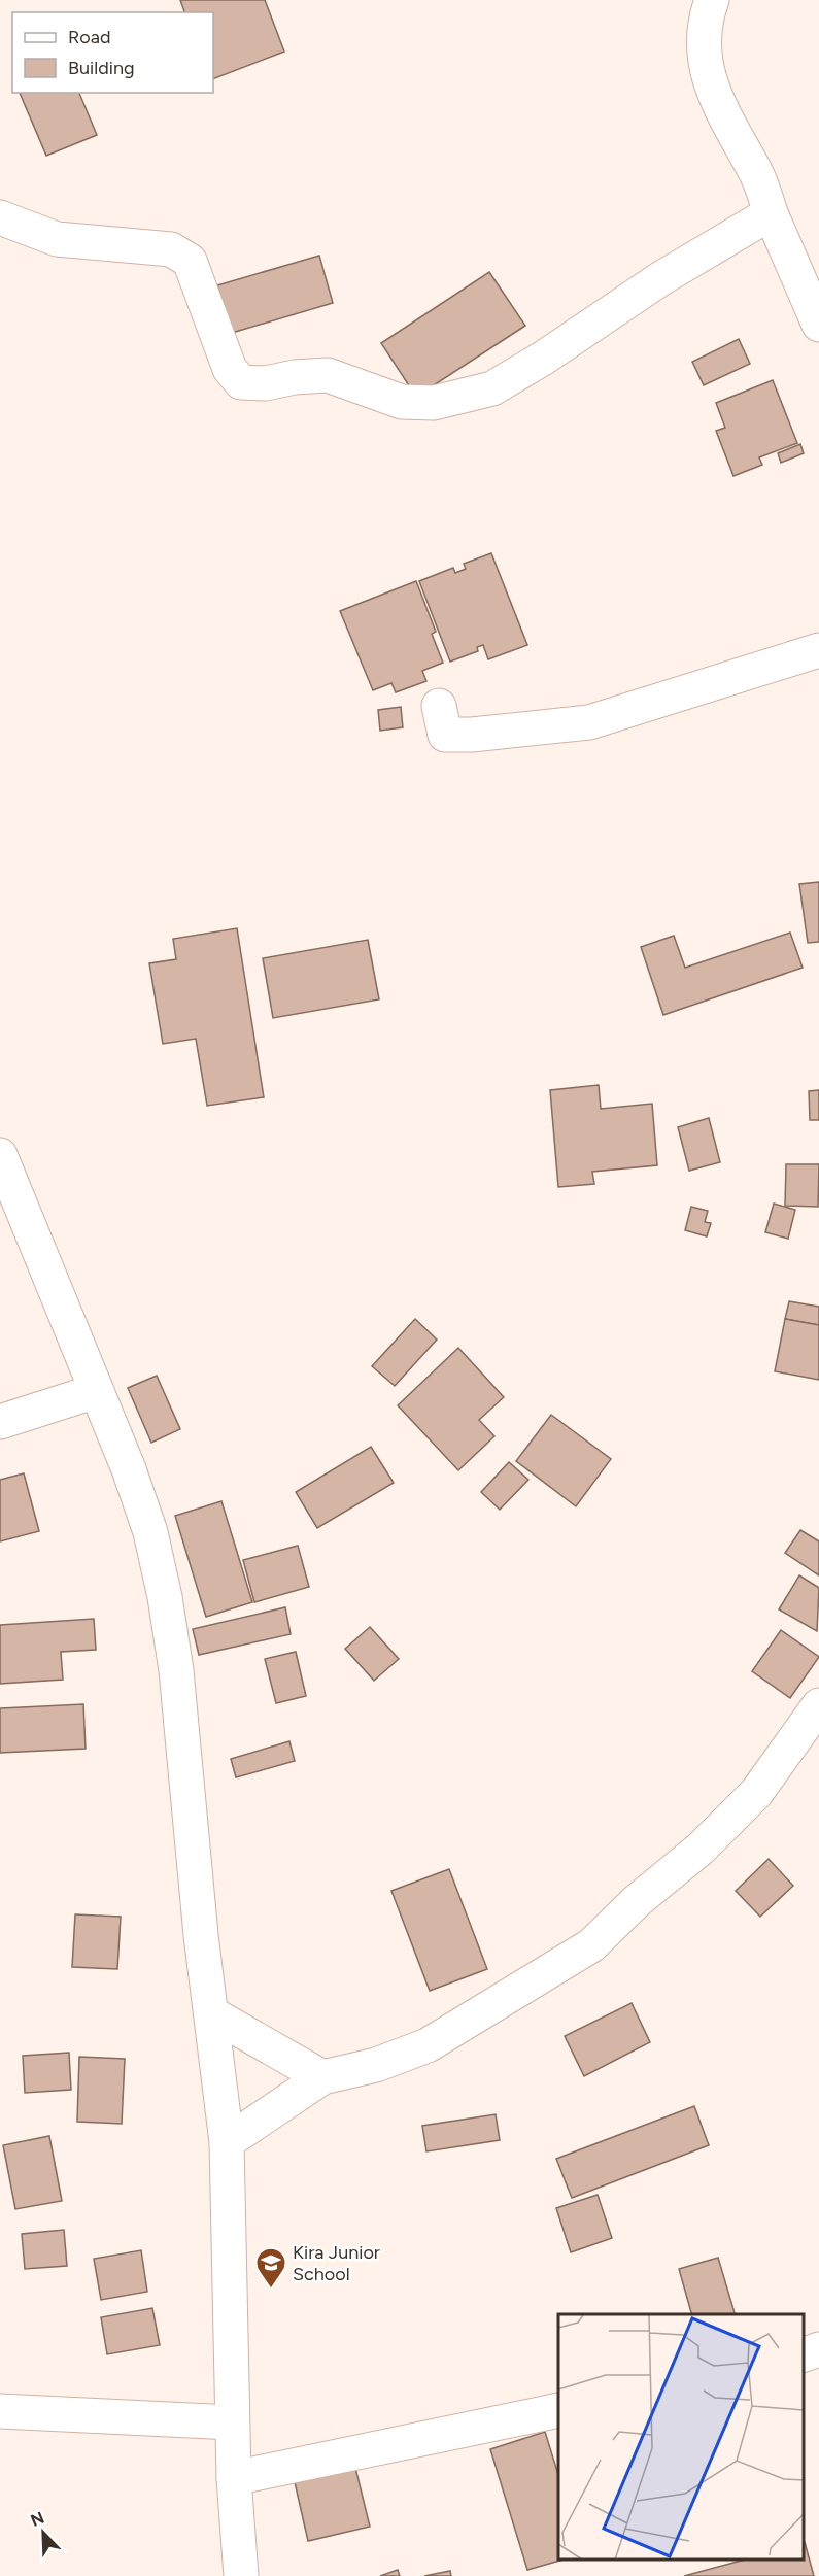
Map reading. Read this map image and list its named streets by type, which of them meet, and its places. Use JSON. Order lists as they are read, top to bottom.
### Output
{
  "places": {
    "school or university": ["Kira Junior School"]
  },
  "legend": ["Road", "Building"],
  "north": "top left"
}
